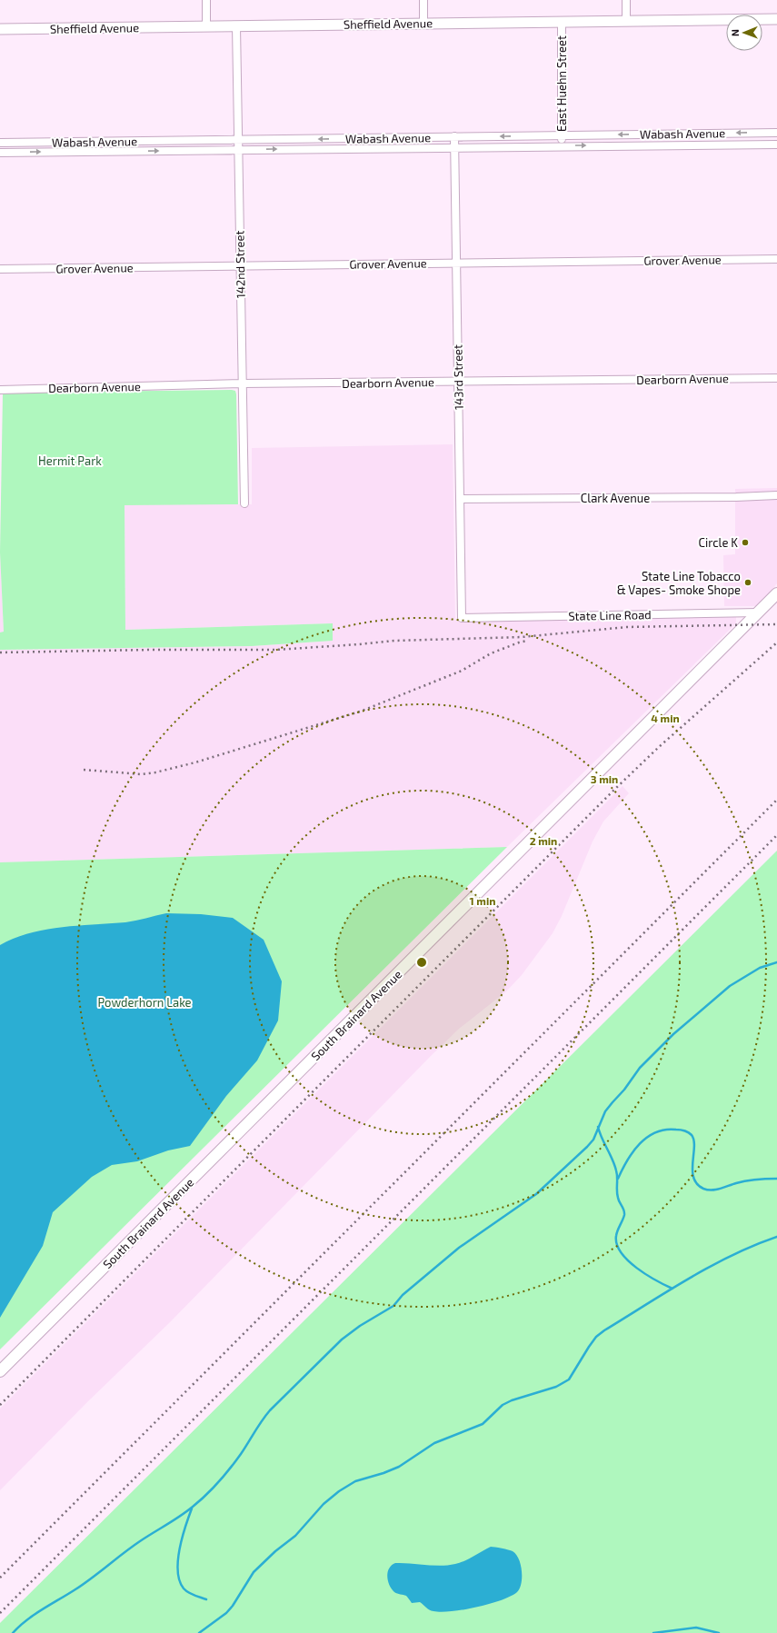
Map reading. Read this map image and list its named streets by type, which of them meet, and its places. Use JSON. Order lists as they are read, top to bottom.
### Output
{
  "streets": {
    "main road": ["South Brainard Avenue"],
    "street": [
      "Sheffield Avenue",
      "East Huehn Street",
      "Wabash Avenue",
      "Grover Avenue",
      "142nd Street",
      "143rd Street",
      "Dearborn Avenue",
      "Clark Avenue",
      "State Line Road"
    ]
  },
  "crossings": [
    ["Sheffield Avenue", "East Huehn Street"],
    ["Sheffield Avenue", "142nd Street"],
    ["East Huehn Street", "Wabash Avenue"],
    ["Wabash Avenue", "142nd Street"],
    ["Wabash Avenue", "143rd Street"],
    ["Grover Avenue", "142nd Street"],
    ["Grover Avenue", "143rd Street"],
    ["142nd Street", "Dearborn Avenue"],
    ["143rd Street", "Dearborn Avenue"],
    ["143rd Street", "Clark Avenue"],
    ["143rd Street", "State Line Road"],
    ["State Line Road", "South Brainard Avenue"]
  ],
  "parks": ["Hermit Park", "Powderhorn Lake"],
  "places": ["Circle K", "State Line Tobacco & Vapes- Smoke Shope"],
  "north": "left",
  "rings": [
    "4 min",
    "3 min",
    "2 min",
    "1 min"
  ]
}
